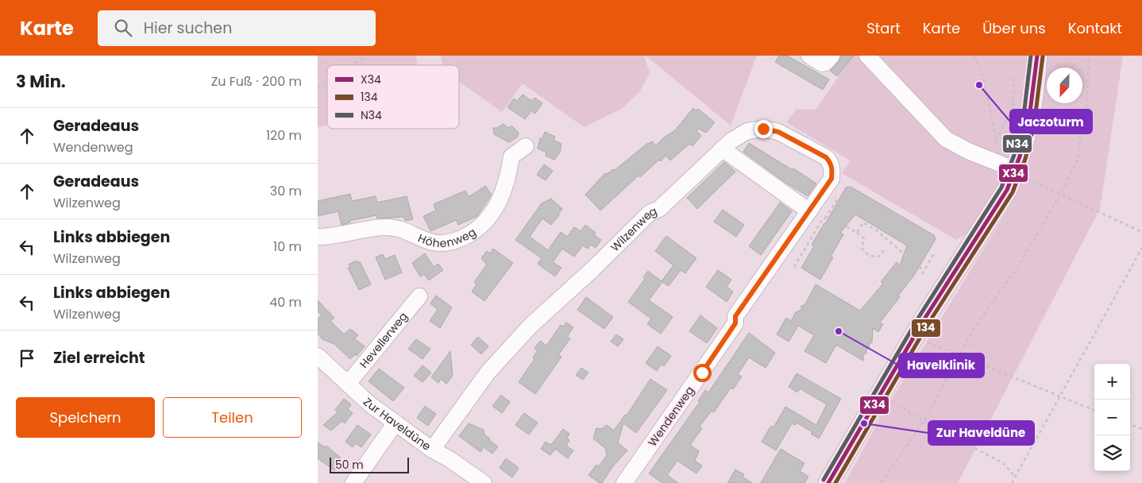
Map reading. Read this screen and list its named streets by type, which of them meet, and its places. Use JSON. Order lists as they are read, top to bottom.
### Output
{
  "streets": {
    "street": [
      "Wilzenweg",
      "Höhenweg",
      "Hevellerweg",
      "Wendenweg",
      "Zur Haveldüne"
    ]
  },
  "crossings": [
    ["Wilzenweg", "Wendenweg"],
    ["Wilzenweg", "Zur Haveldüne"],
    ["Hevellerweg", "Zur Haveldüne"]
  ],
  "places": ["Jaczoturm", "Havelklinik", "Zur Haveldüne"],
  "lines": ["transit line X34", "transit line N34", "transit line 134"],
  "legend": ["X34", "134", "N34"],
  "scale_bar": "50 m",
  "north": "bottom",
  "page": {
    "header": "Karte",
    "search": "Hier suchen",
    "nav": [
      "Start",
      "Karte",
      "Über uns",
      "Kontakt"
    ],
    "heading": ["3 Min.", "Zu Fuß · 200 m"],
    "list": [
      ["Geradeaus", "Wendenweg", "120 m"],
      ["Geradeaus", "Wilzenweg", "30 m"],
      ["Links abbiegen", "Wilzenweg", "10 m"],
      ["Links abbiegen", "Wilzenweg", "40 m"],
      "Ziel erreicht"
    ],
    "map_buttons": ["+", "−"],
    "buttons": ["Speichern", "Teilen"],
    "scale": "50 m"
  }
}
